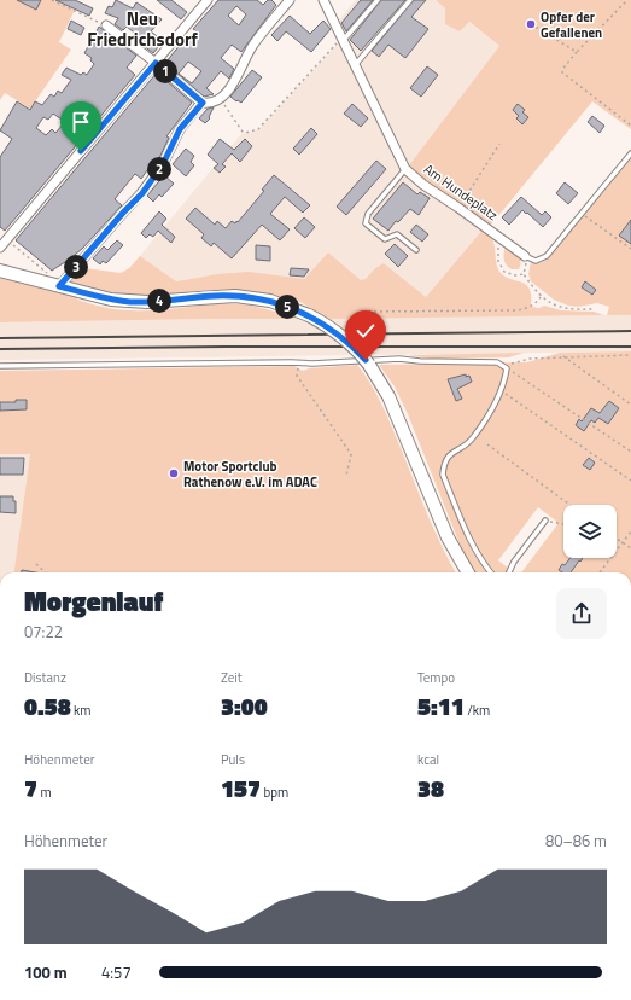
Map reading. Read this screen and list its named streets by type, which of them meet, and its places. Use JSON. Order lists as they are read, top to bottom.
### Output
{
  "streets": {
    "street": ["Am Hundeplatz"]
  },
  "districts": ["Neu Friedrichsdorf"],
  "places": ["Opfer der Gefallenen", "Motor Sportclub Rathenow e.V. im ADAC"],
  "page": {
    "pins": [
      "1",
      "2",
      "3",
      "4",
      "5"
    ],
    "heading": ["Morgenlauf", "07:22"],
    "stats": [
      ["Distanz", "0.58 km"],
      ["Zeit", "3:00"],
      ["Tempo", "5:11 /km"],
      ["Höhenmeter", "7 m"],
      ["Puls", "157 bpm"],
      ["kcal", "38"]
    ],
    "chart": ["Höhenmeter", "80–86 m"],
    "list": [
      {
        "name": "100 m",
        "note": "4:57"
      }
    ]
  }
}
